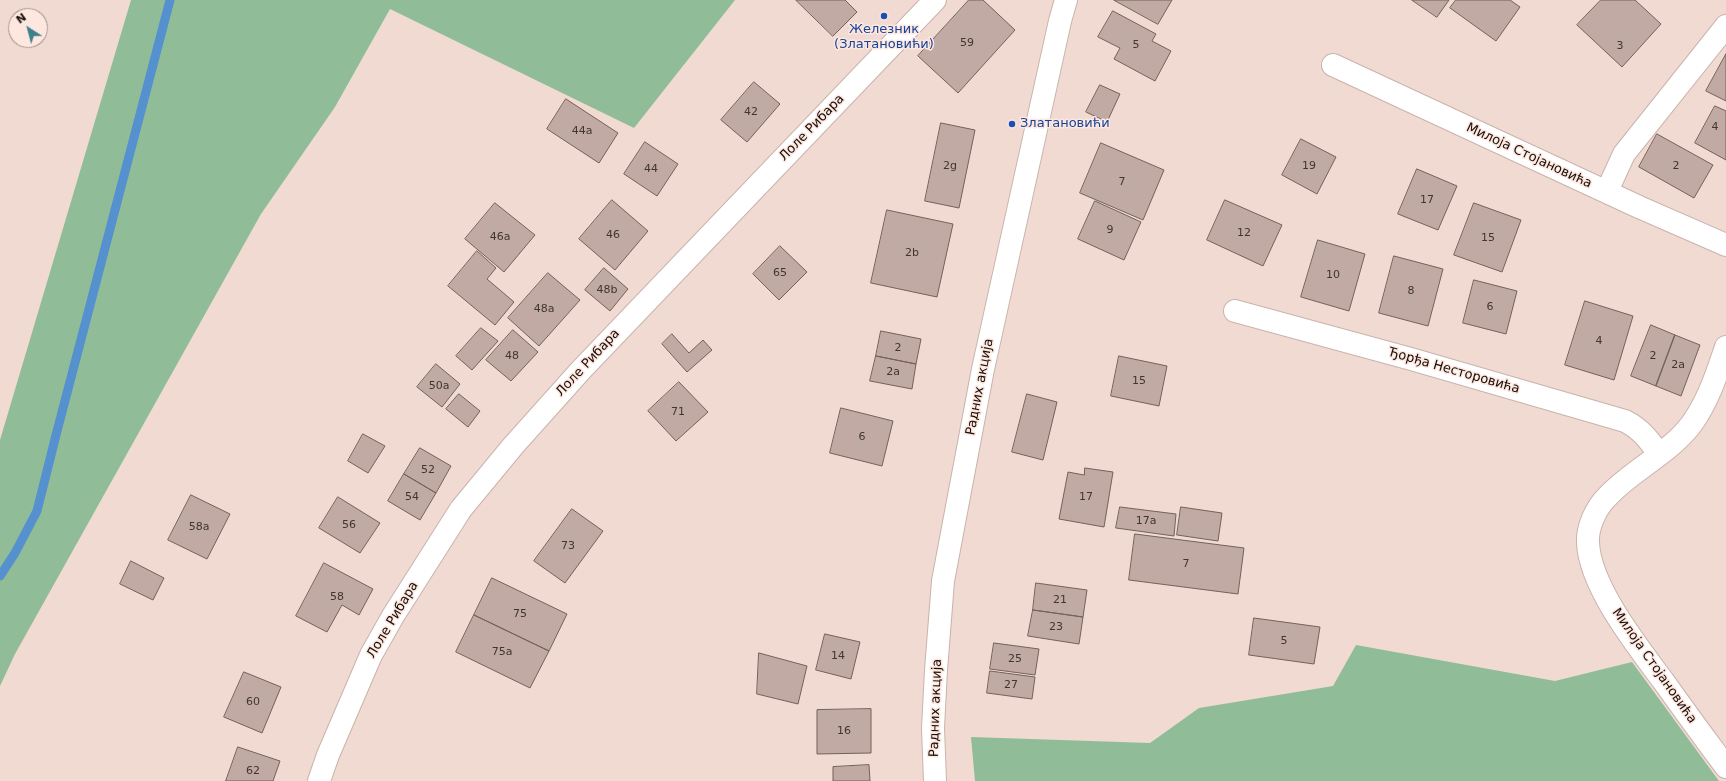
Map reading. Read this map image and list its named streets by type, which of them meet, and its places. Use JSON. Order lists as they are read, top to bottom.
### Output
{
  "streets": {
    "main road": [
      "Лоле Рибара",
      "Милоја Стојановића",
      "Ђорђа Несторовића",
      "Радних акција"
    ]
  },
  "crossings": [
    ["Милоја Стојановића", "Ђорђа Несторовића"]
  ],
  "places": ["Железник (Златановићи)", "Златановићи"],
  "house_numbers": [
    "59",
    "5",
    "3",
    "42",
    "4",
    "44a",
    "2g",
    "19",
    "2",
    "44",
    "7",
    "17",
    "9",
    "12",
    "46",
    "46a",
    "15",
    "2b",
    "65",
    "10",
    "48b",
    "8",
    "6",
    "48a",
    "4",
    "2",
    "48",
    "2",
    "2a",
    "2a",
    "15",
    "50a",
    "71",
    "6",
    "52",
    "54",
    "17",
    "17a",
    "56",
    "58a",
    "73",
    "7",
    "58",
    "21",
    "75",
    "23",
    "5",
    "75a",
    "14",
    "25",
    "27",
    "60",
    "16",
    "62"
  ],
  "north": "top left"
}
